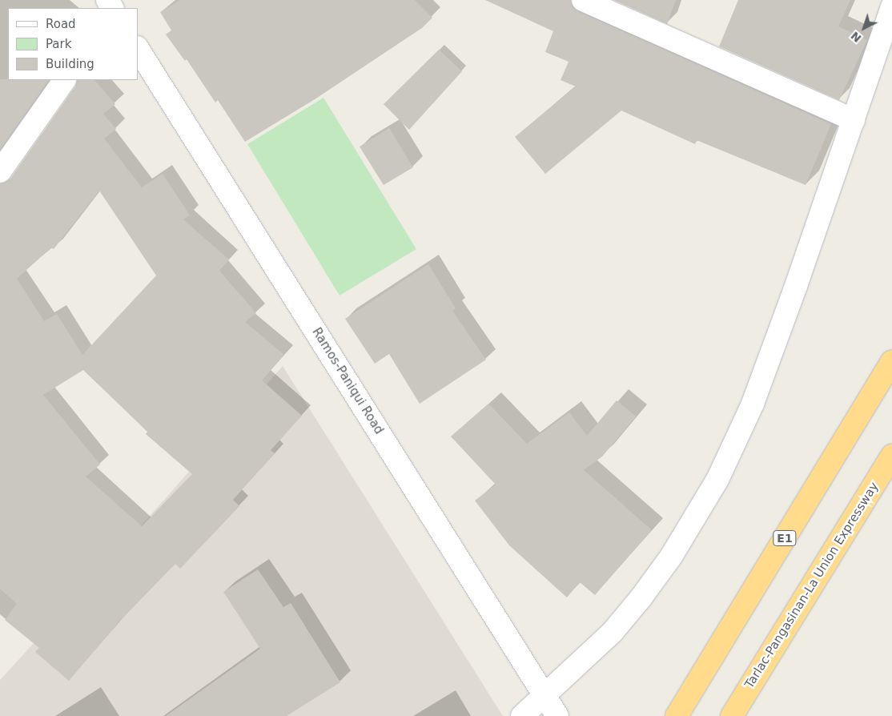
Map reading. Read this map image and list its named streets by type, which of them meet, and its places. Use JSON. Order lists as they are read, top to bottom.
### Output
{
  "streets": {
    "highway": ["E1", "Tarlac-Pangasinan-La Union Expressway"],
    "street": ["Ramos-Paniqui Road"]
  },
  "legend": ["Road", "Park", "Building"],
  "north": "bottom left"
}
